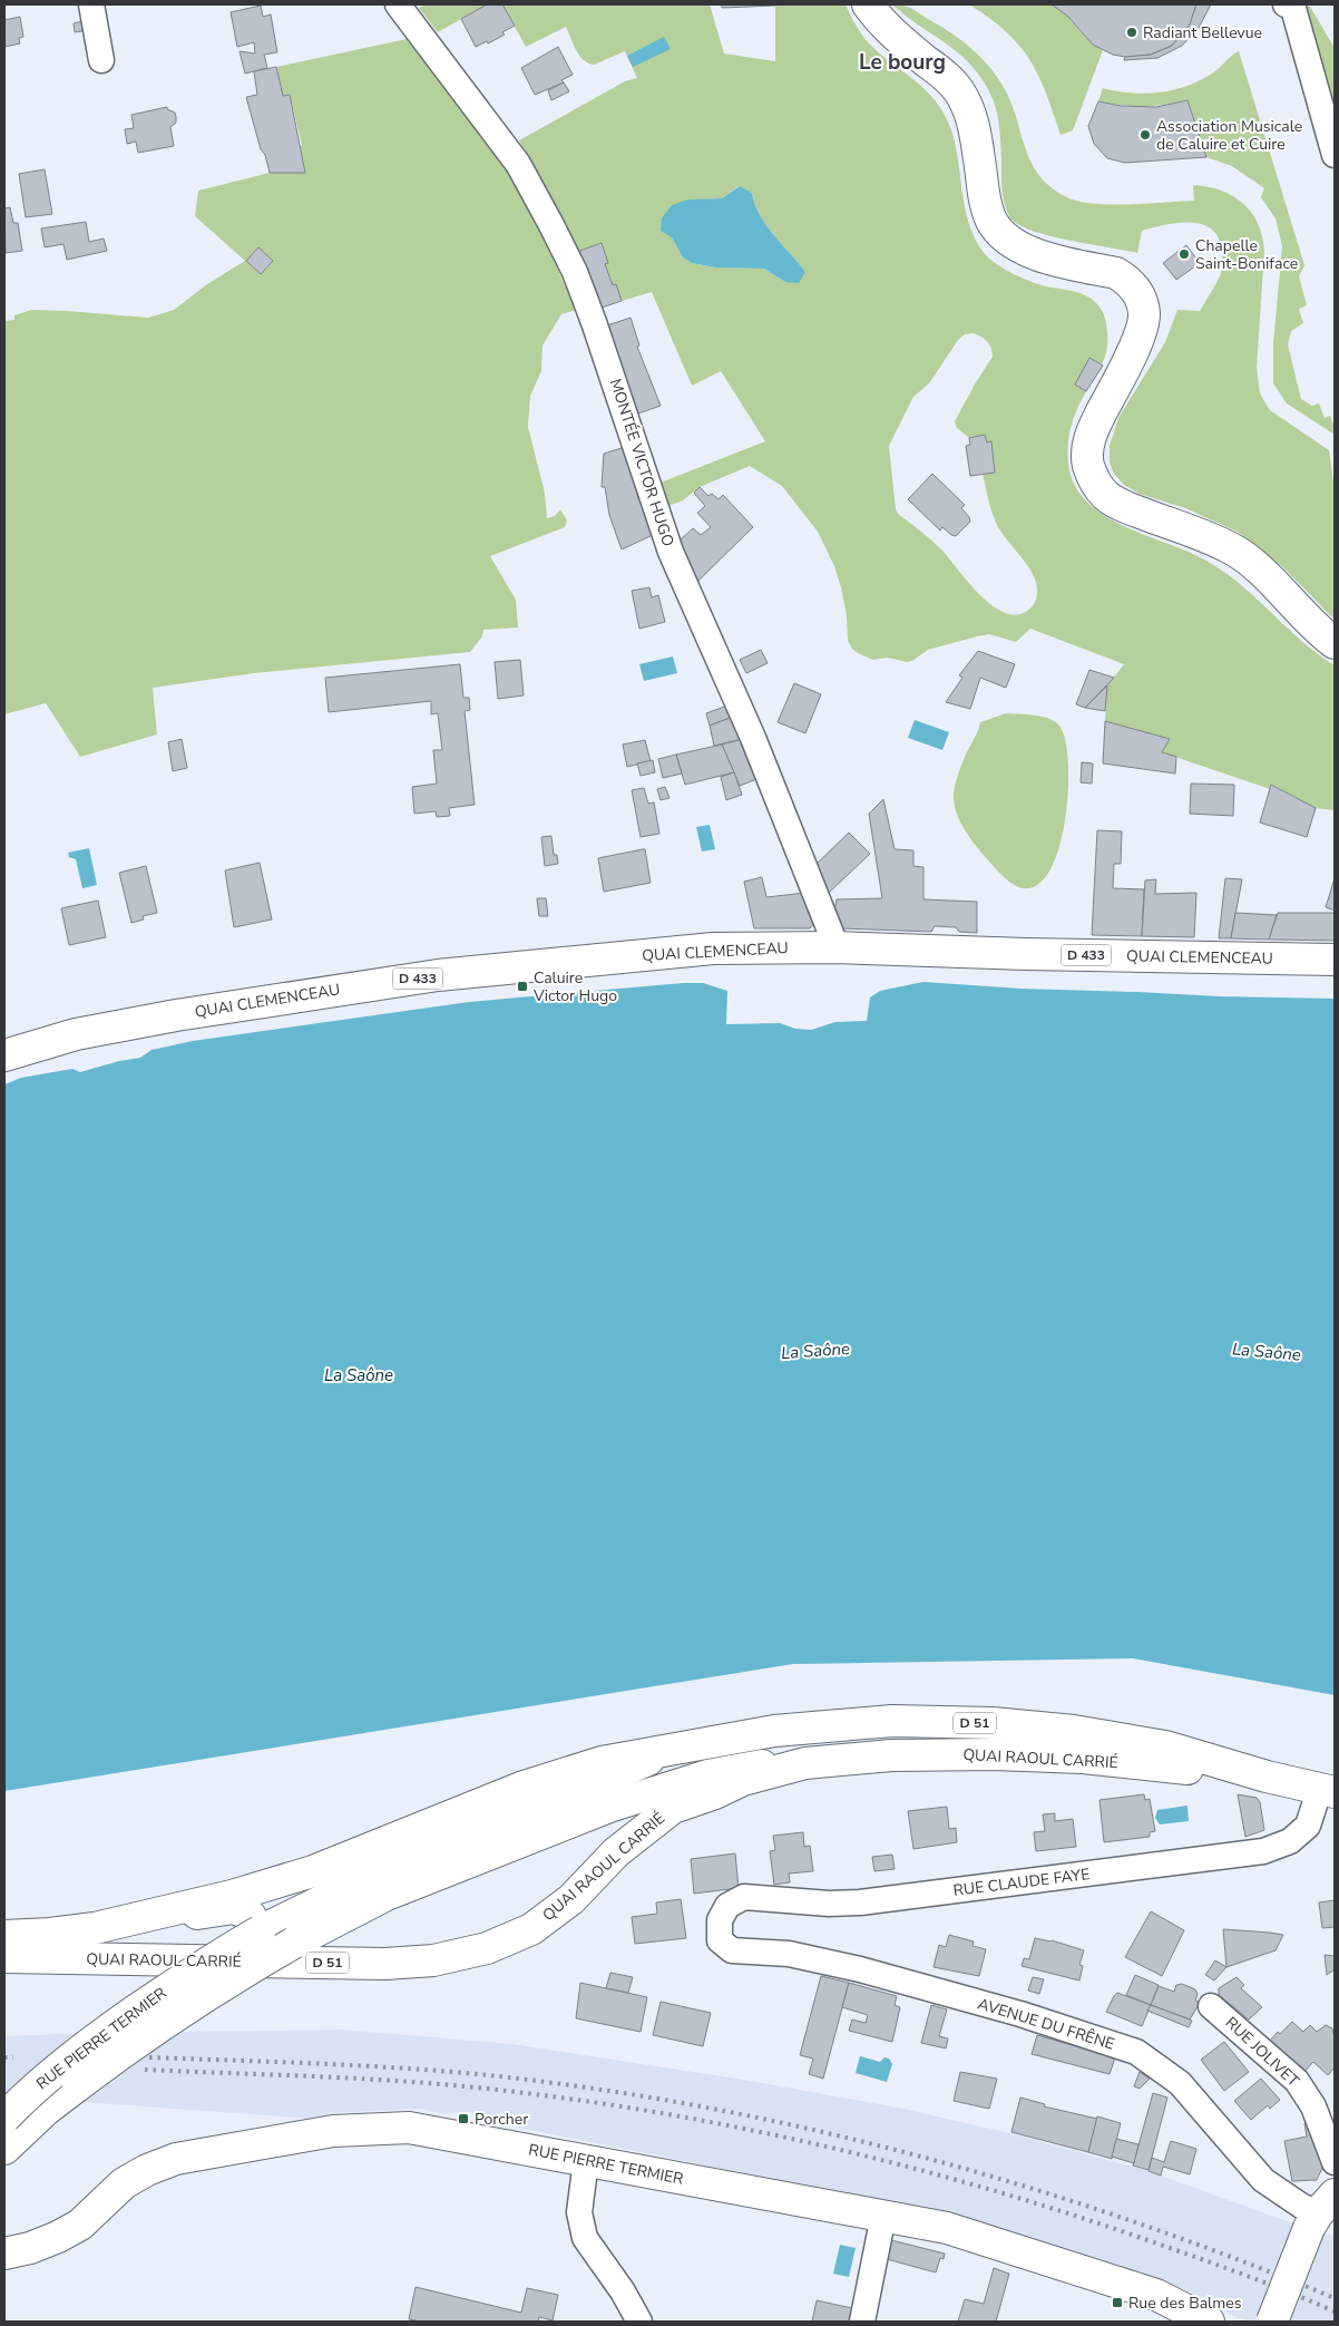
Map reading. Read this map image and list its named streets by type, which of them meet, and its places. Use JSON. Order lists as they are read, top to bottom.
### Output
{
  "streets": {
    "main road": [
      "QUAI CLEMENCEAU",
      "D 433",
      "D 51",
      "QUAI RAOUL CARRIÉ",
      "RUE PIERRE TERMIER"
    ],
    "street": [
      "MONTÉE VICTOR HUGO",
      "RUE CLAUDE FAYE",
      "AVENUE DU FRÊNE",
      "RUE JOLIVET"
    ]
  },
  "crossings": [
    ["MONTÉE VICTOR HUGO", "QUAI CLEMENCEAU"],
    ["QUAI RAOUL CARRIÉ", "RUE CLAUDE FAYE"],
    ["QUAI RAOUL CARRIÉ", "RUE PIERRE TERMIER"],
    ["RUE CLAUDE FAYE", "AVENUE DU FRÊNE"]
  ],
  "districts": ["Le bourg"],
  "water": ["La Saône"],
  "places": {
    "other": ["Radiant Bellevue", "Association Musicale de Caluire et Cuire", "Chapelle Saint-Boniface"],
    "transit": ["Caluire Victor Hugo", "Porcher", "Rue des Balmes"]
  }
}
